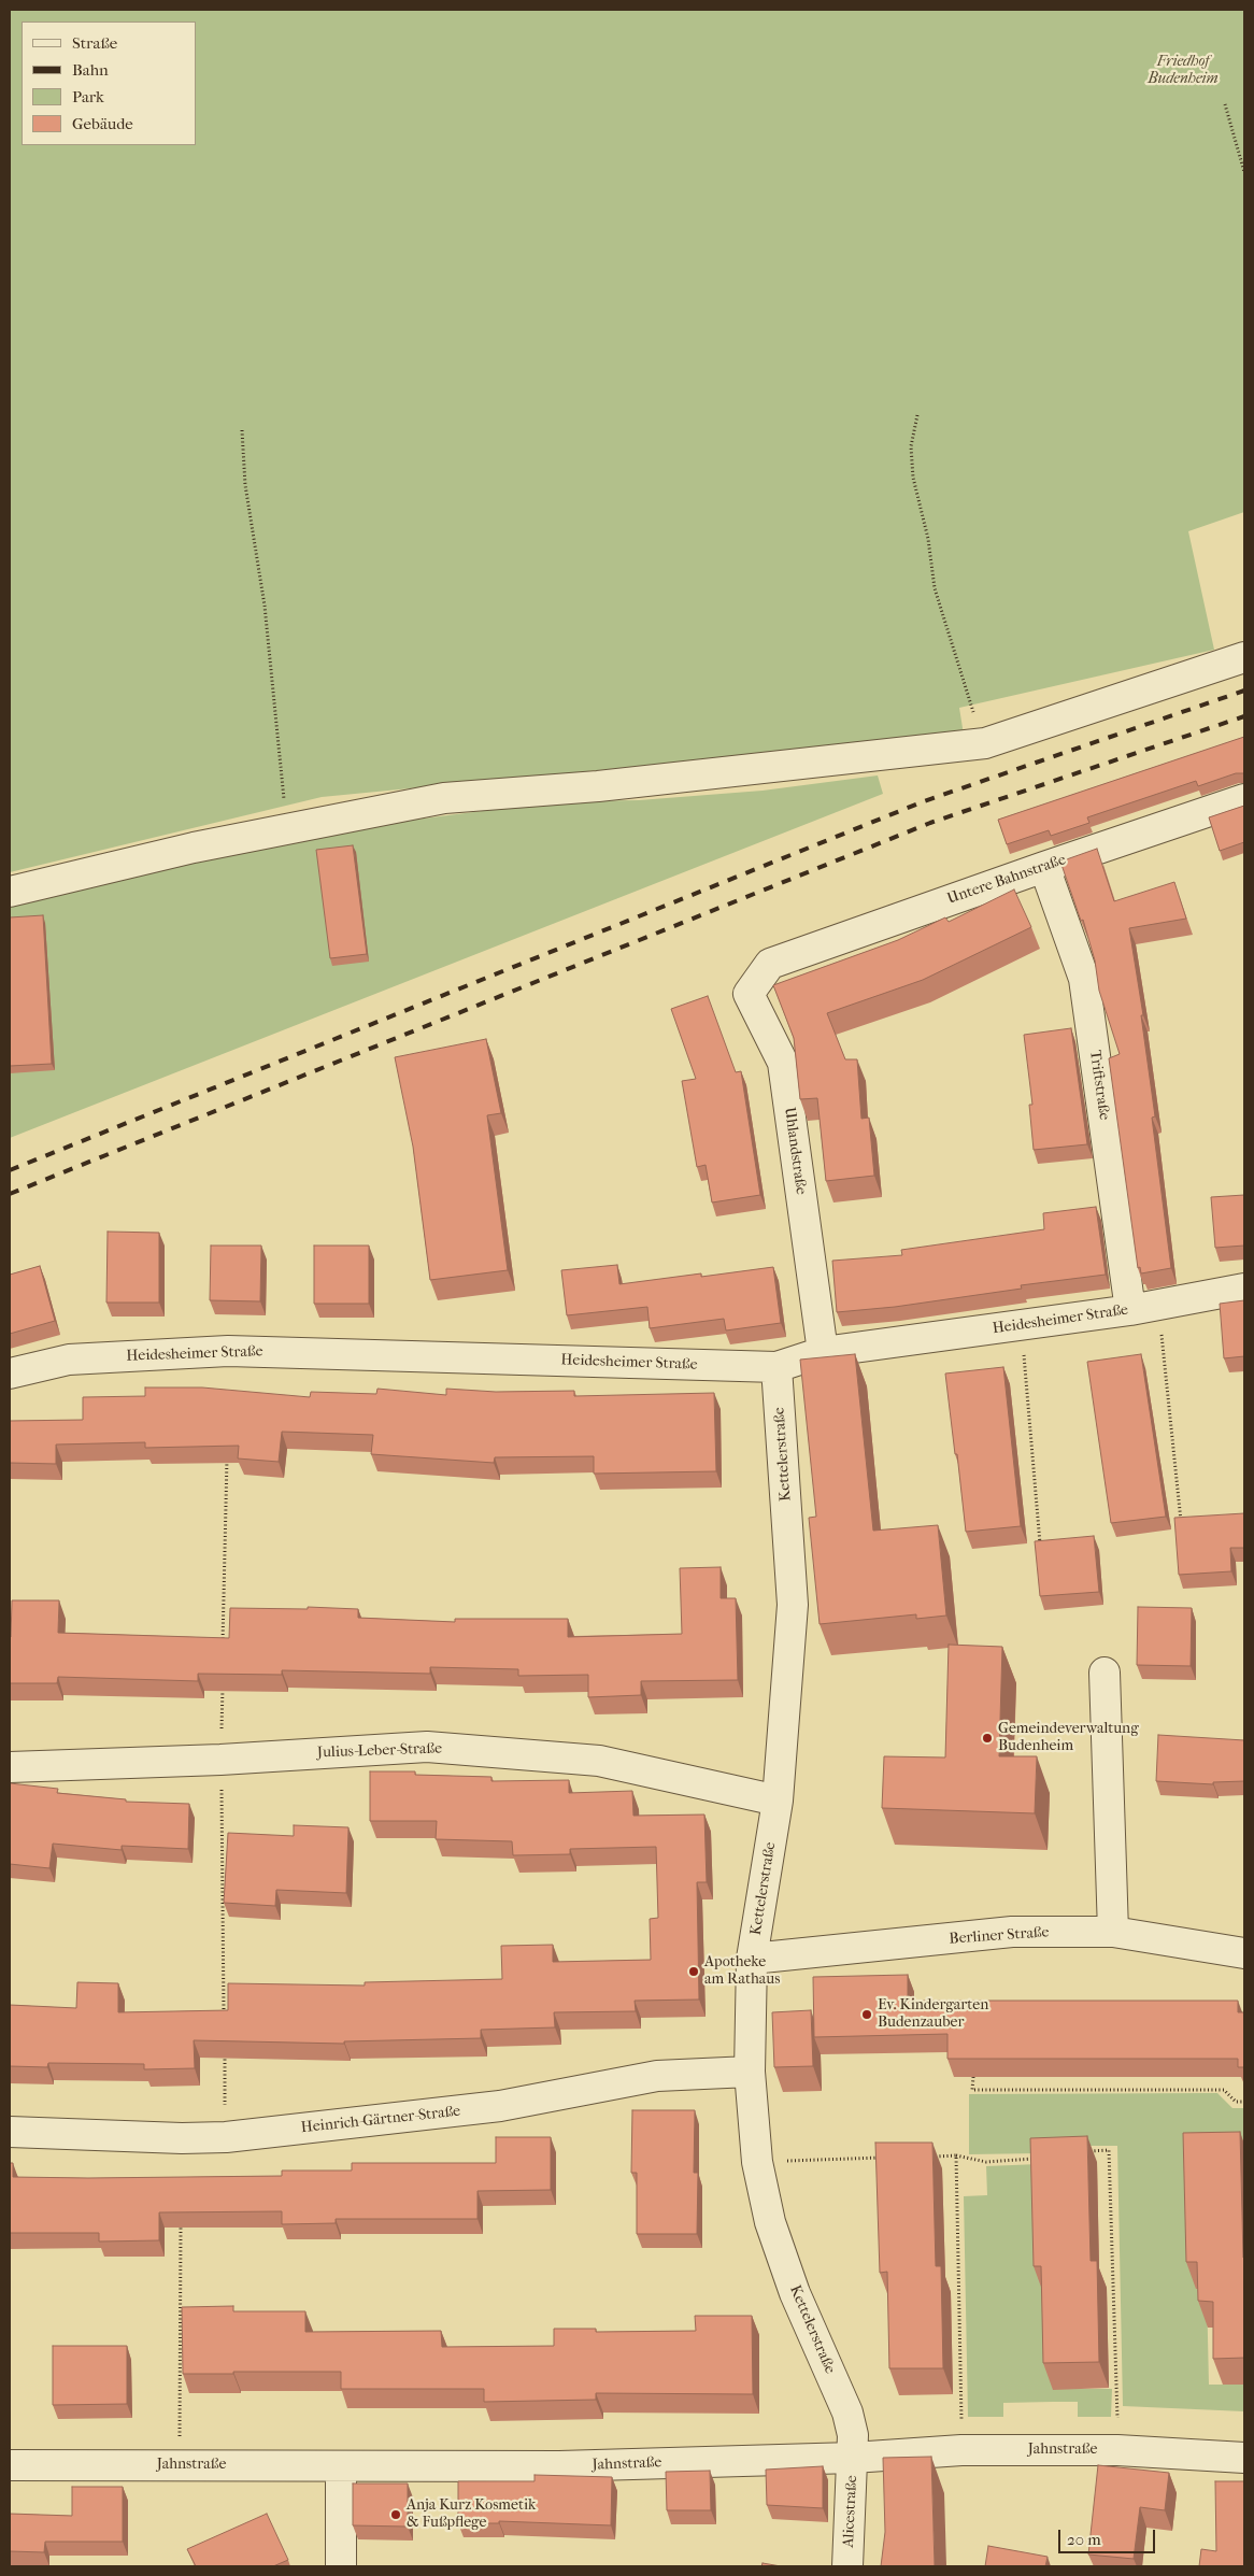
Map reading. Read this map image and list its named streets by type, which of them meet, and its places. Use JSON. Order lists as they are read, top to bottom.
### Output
{
  "streets": {
    "street": [
      "Untere Bahnstraße",
      "Triftstraße",
      "Uhlandstraße",
      "Heidesheimer Straße",
      "Kettelerstraße",
      "Julius-Leber-Straße",
      "Berliner Straße",
      "Heinrich-Gärtner-Straße",
      "Jahnstraße",
      "Alicestraße"
    ]
  },
  "crossings": [
    ["Untere Bahnstraße", "Triftstraße"],
    ["Untere Bahnstraße", "Uhlandstraße"],
    ["Triftstraße", "Heidesheimer Straße"],
    ["Uhlandstraße", "Heidesheimer Straße"],
    ["Heidesheimer Straße", "Kettelerstraße"],
    ["Kettelerstraße", "Julius-Leber-Straße"],
    ["Kettelerstraße", "Berliner Straße"],
    ["Kettelerstraße", "Heinrich-Gärtner-Straße"],
    ["Kettelerstraße", "Jahnstraße"],
    ["Kettelerstraße", "Alicestraße"],
    ["Jahnstraße", "Alicestraße"]
  ],
  "parks": ["Friedhof Budenheim"],
  "places": [
    "Gemeindeverwaltung Budenheim",
    "Apotheke am Rathaus",
    "Ev. Kindergarten Budenzauber",
    "Anja Kurz Kosmetik & Fußpflege"
  ],
  "legend": [
    "Straße",
    "Bahn",
    "Park",
    "Gebäude"
  ],
  "scale_bar": "20 m"
}
